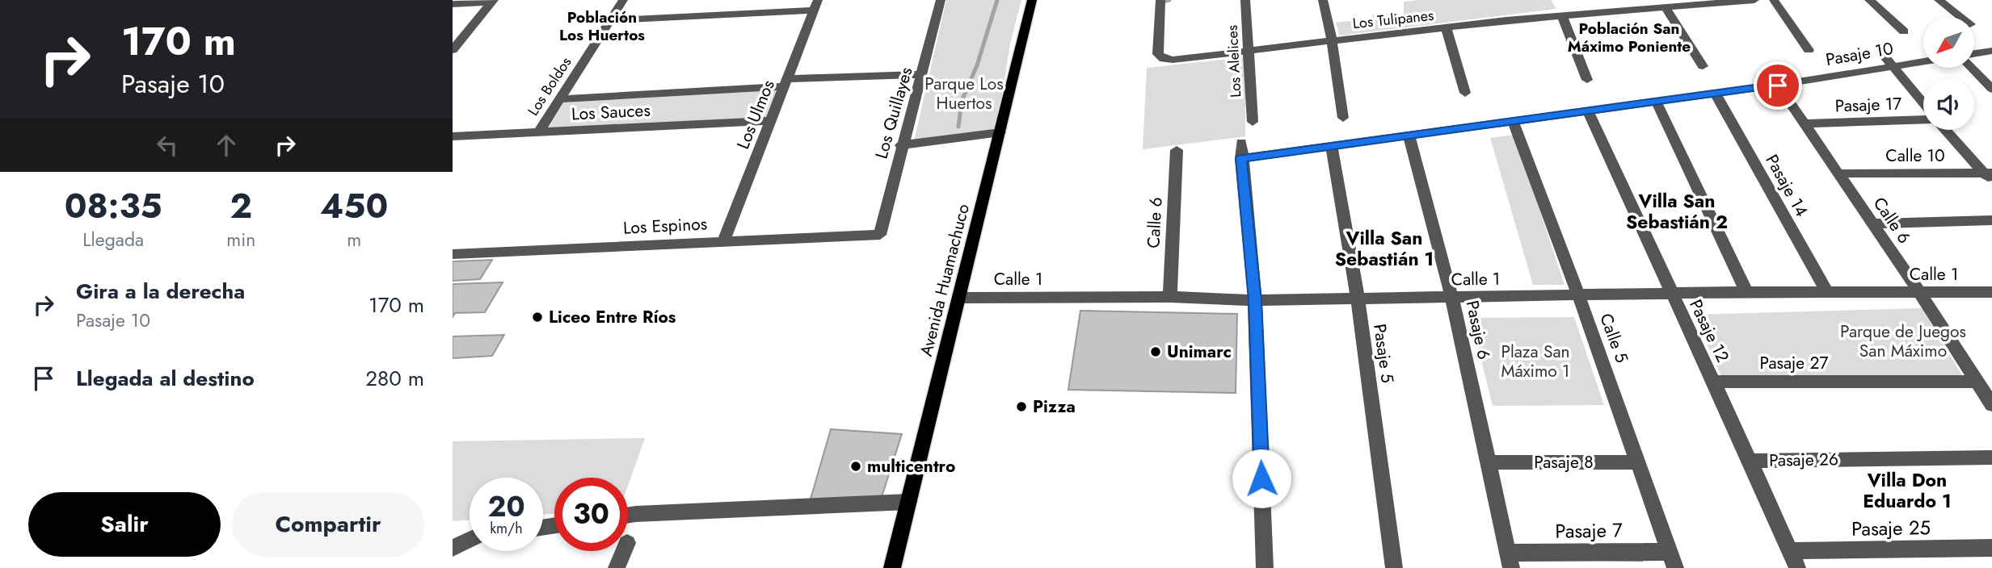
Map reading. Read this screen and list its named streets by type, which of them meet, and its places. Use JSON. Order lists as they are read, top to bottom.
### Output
{
  "streets": {
    "main road": ["Avenida Huamachuco"],
    "street": [
      "Los Tulipanes",
      "Pasaje 10",
      "Los Alelices",
      "Los Boldos",
      "Pasaje 17",
      "Los Sauces",
      "Los Quillayes",
      "Los Ulmos",
      "Calle 10",
      "Pasaje 14",
      "Calle 6",
      "Los Espinos",
      "Calle 1",
      "Pasaje 6",
      "Pasaje 12",
      "Calle 5",
      "Pasaje 5",
      "Pasaje 27",
      "Pasaje 26",
      "Pasaje 8",
      "Pasaje 25",
      "Pasaje 7"
    ]
  },
  "crossings": [
    ["Los Tulipanes", "Los Alelices"],
    ["Pasaje 10", "Pasaje 14"],
    ["Pasaje 10", "Calle 6"],
    ["Pasaje 10", "Pasaje 6"],
    ["Pasaje 10", "Pasaje 12"],
    ["Pasaje 10", "Calle 5"],
    ["Pasaje 10", "Pasaje 5"],
    ["Los Boldos", "Los Sauces"],
    ["Pasaje 17", "Calle 6"],
    ["Los Sauces", "Los Quillayes"],
    ["Los Sauces", "Los Ulmos"],
    ["Los Quillayes", "Los Espinos"],
    ["Los Ulmos", "Los Espinos"],
    ["Calle 10", "Calle 6"],
    ["Pasaje 14", "Calle 1"],
    ["Calle 6", "Calle 1"],
    ["Calle 6", "Pasaje 27"],
    ["Calle 1", "Avenida Huamachuco"],
    ["Calle 1", "Pasaje 6"],
    ["Calle 1", "Pasaje 12"],
    ["Calle 1", "Calle 5"],
    ["Calle 1", "Pasaje 5"],
    ["Pasaje 6", "Pasaje 8"],
    ["Pasaje 6", "Pasaje 7"],
    ["Pasaje 12", "Pasaje 27"],
    ["Pasaje 12", "Pasaje 26"],
    ["Pasaje 12", "Pasaje 25"],
    ["Calle 5", "Pasaje 8"],
    ["Calle 5", "Pasaje 7"]
  ],
  "districts": [
    "Población Los Huertos",
    "Población San Máximo Poniente",
    "Villa San Sebastián 2",
    "Villa San Sebastián 1",
    "Villa Don Eduardo 1"
  ],
  "parks": ["Parque Los Huertos", "Parque de Juegos San Máximo", "Plaza San Máximo 1"],
  "places": [
    "Liceo Entre Ríos",
    "Unimarc",
    "Pizza",
    "multicentro"
  ],
  "north": "bottom left",
  "page": {
    "turn": ["170 m", "Pasaje 10"],
    "eta": [
      "08:35",
      "Llegada",
      "2",
      "min",
      "450",
      "m"
    ],
    "list": [
      {
        "name": "Gira a la derecha",
        "note": "Pasaje 10",
        "value": "170 m"
      },
      {
        "name": "Llegada al destino",
        "value": "280 m"
      }
    ],
    "speed": "20 km/h",
    "limit": "30",
    "buttons": ["Salir", "Compartir"]
  }
}
